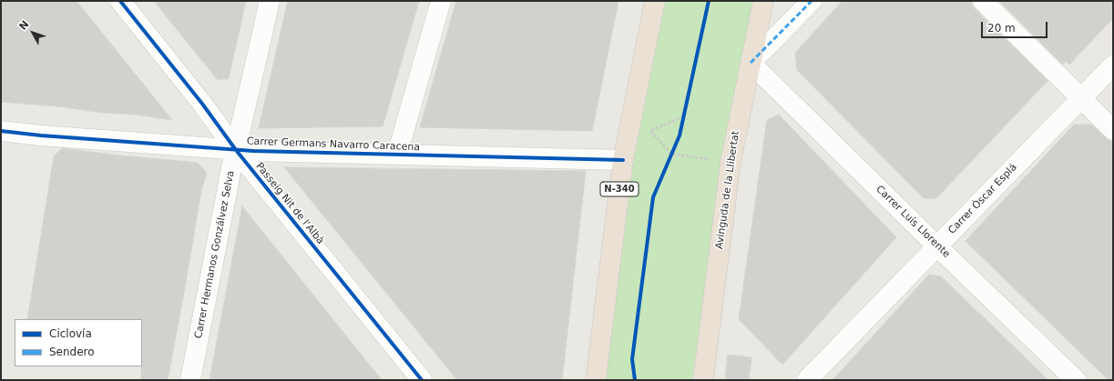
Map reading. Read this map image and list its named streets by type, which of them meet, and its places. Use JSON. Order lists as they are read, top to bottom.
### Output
{
  "streets": {
    "highway": ["N-340", "Avinguda de la Llibertat"],
    "street": [
      "Carrer Germans Navarro Caracena",
      "Carrer Óscar Esplá",
      "Passeig Nit de l'Albà",
      "Carrer Luís Llorente",
      "Carrer Hermanos Gonzálvez Selva"
    ]
  },
  "crossings": [
    ["Carrer Germans Navarro Caracena", "N-340"],
    ["Carrer Germans Navarro Caracena", "Passeig Nit de l'Albà"],
    ["Carrer Germans Navarro Caracena", "Carrer Hermanos Gonzálvez Selva"],
    ["Avinguda de la Llibertat", "Carrer Luís Llorente"],
    ["Carrer Óscar Esplá", "Carrer Luís Llorente"],
    ["Passeig Nit de l'Albà", "Carrer Hermanos Gonzálvez Selva"]
  ],
  "legend": ["Ciclovía", "Sendero"],
  "scale_bar": "20 m",
  "north": "top left"
}
